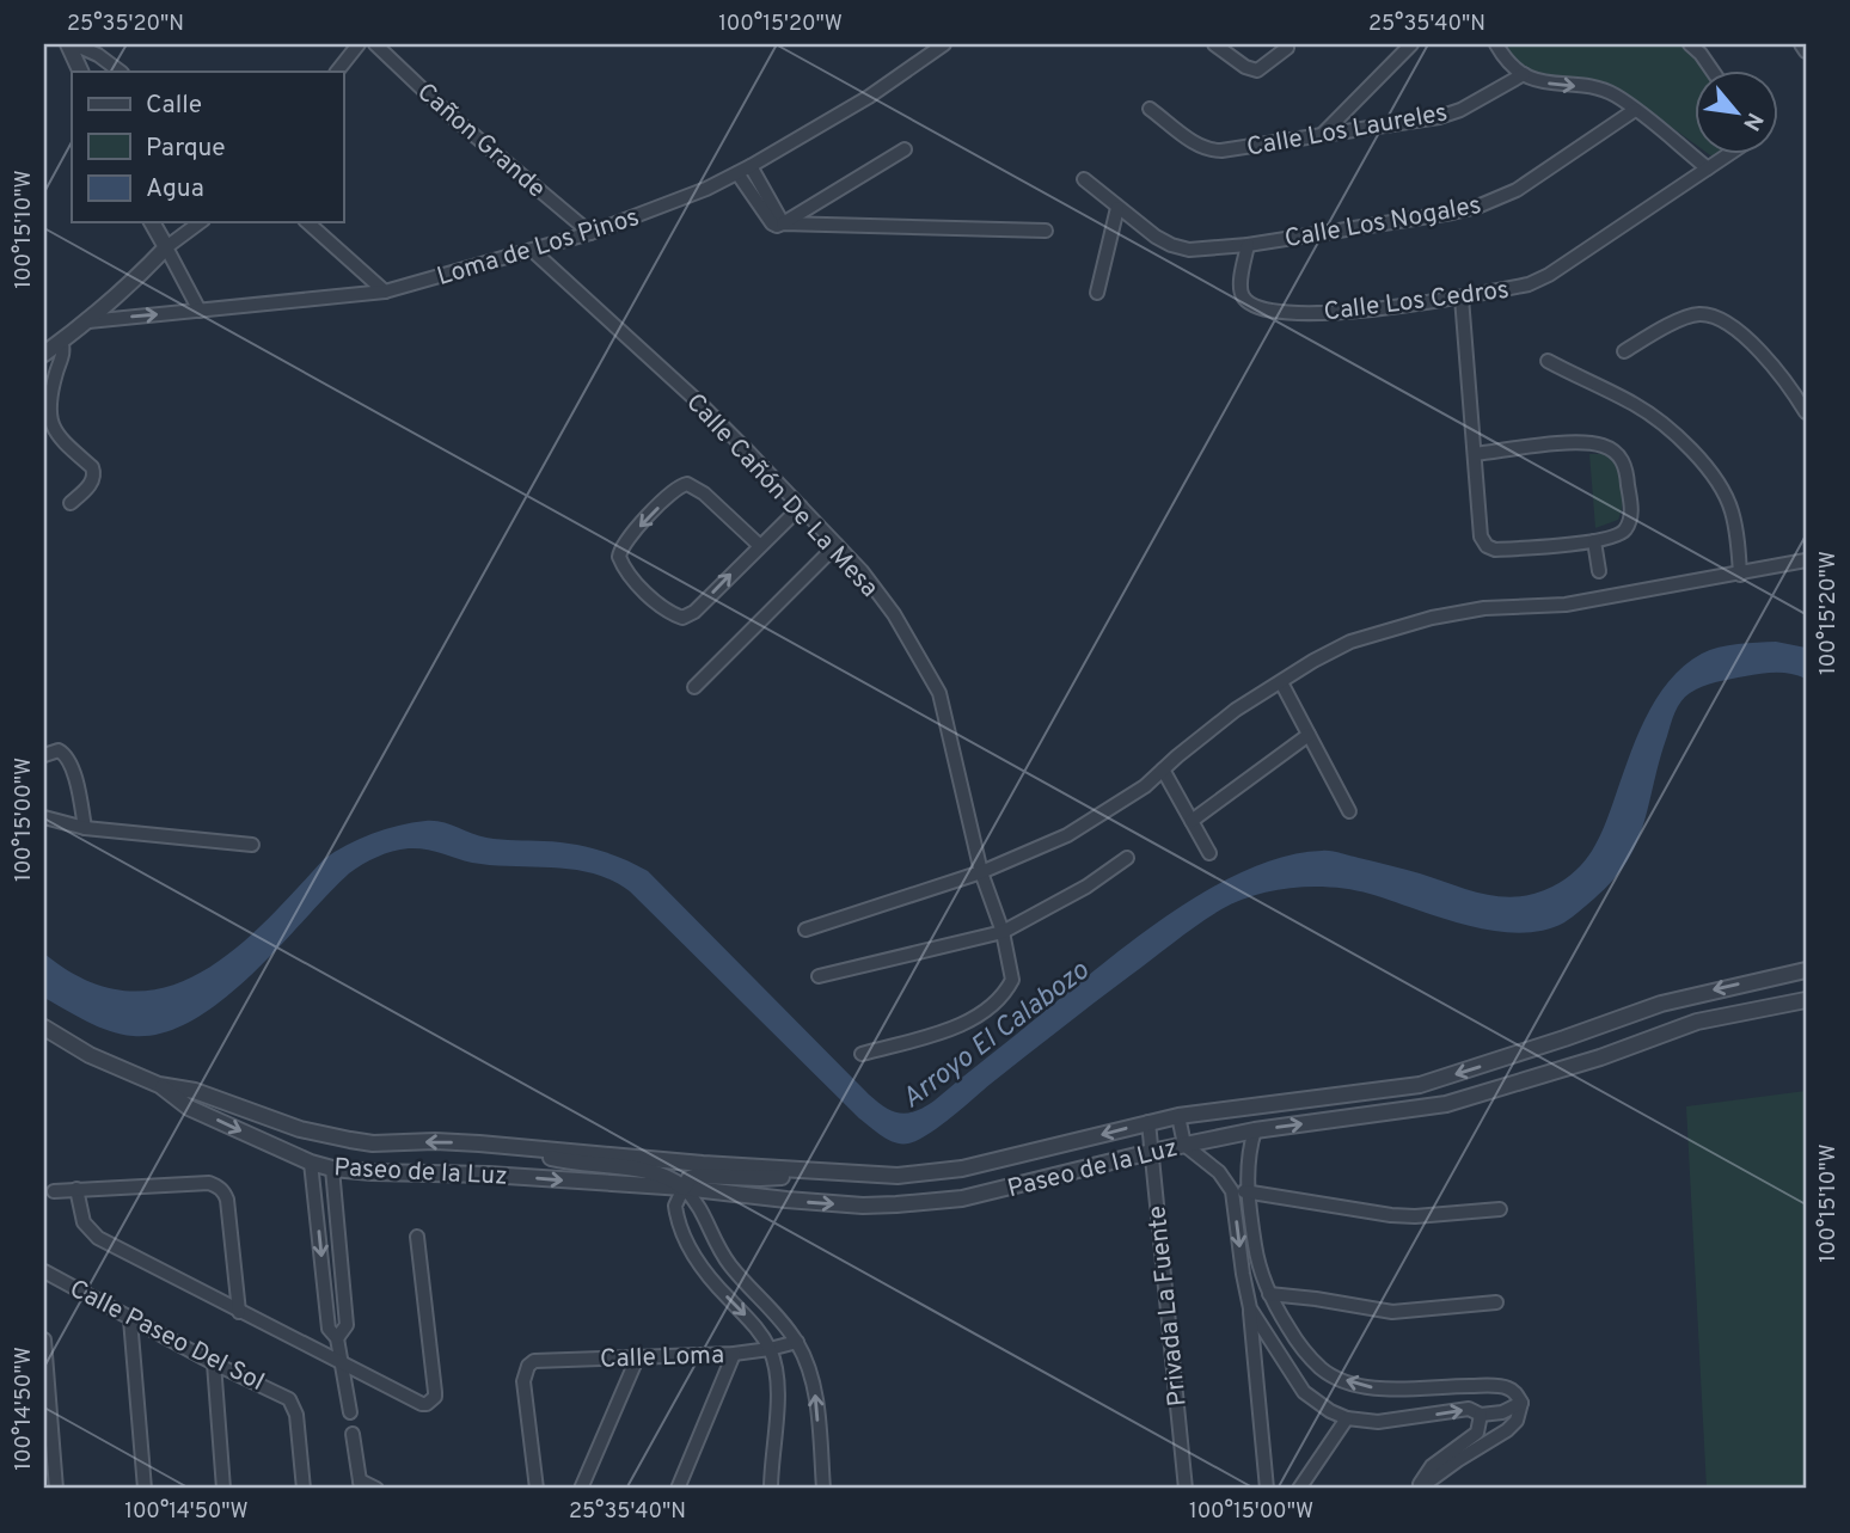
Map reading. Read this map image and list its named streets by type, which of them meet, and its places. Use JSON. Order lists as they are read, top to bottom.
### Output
{
  "streets": {
    "street": [
      "Calle Los Laureles",
      "Cañon Grande",
      "Calle Los Nogales",
      "Loma de Los Pinos",
      "Calle Los Cedros",
      "Calle Cañón De La Mesa",
      "Paseo de la Luz",
      "Privada La Fuente",
      "Calle Paseo Del Sol",
      "Calle Loma"
    ]
  },
  "crossings": [
    ["Cañon Grande", "Loma de Los Pinos"],
    ["Calle Los Nogales", "Calle Los Cedros"],
    ["Loma de Los Pinos", "Calle Cañón De La Mesa"],
    ["Paseo de la Luz", "Privada La Fuente"]
  ],
  "water": ["Arroyo El Calabozo"],
  "legend": ["Calle", "Parque", "Agua"],
  "north": "bottom right",
  "coordinates": [
    "25°35'20\"N",
    "100°15'20\"W",
    "25°35'40\"N",
    "100°15'10\"W",
    "100°15'00\"W",
    "100°14'50\"W"
  ]
}
